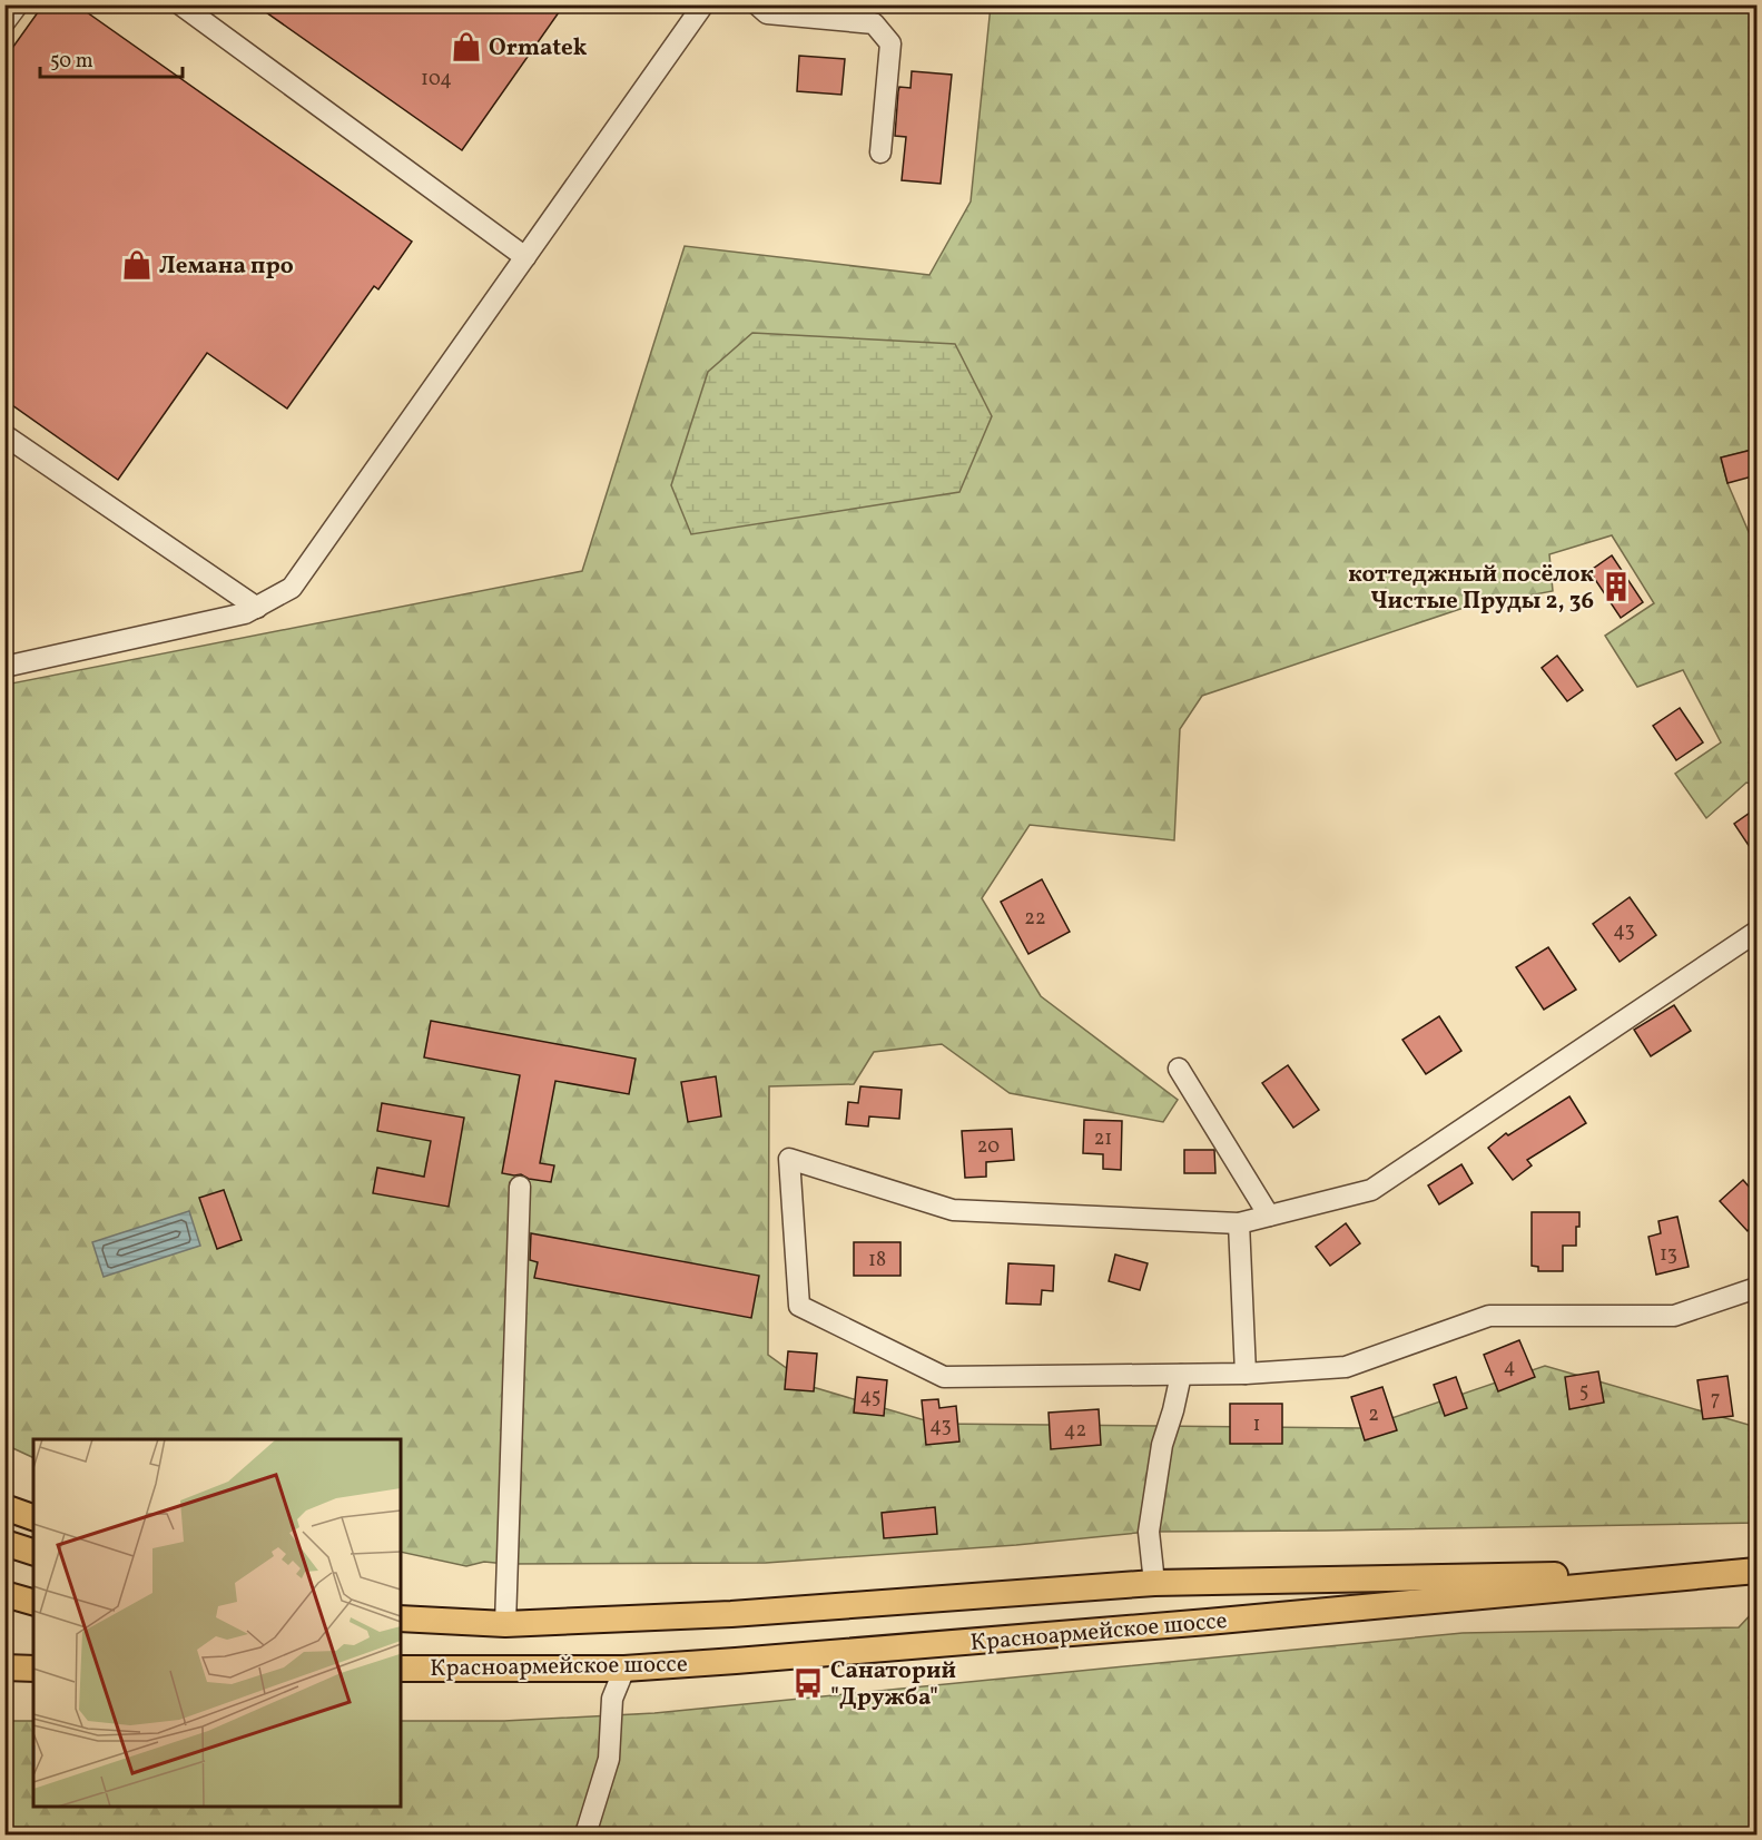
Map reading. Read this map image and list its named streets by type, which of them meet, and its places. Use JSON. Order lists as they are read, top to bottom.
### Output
{
  "streets": {
    "main road": ["Красноармейское шоссе"]
  },
  "places": {
    "shop": ["Ormatek", "Лемана про"],
    "building": ["коттеджный посёлок Чистые Пруды 2, 36"],
    "bus stop": ["Санаторий \"Дружба\""]
  },
  "house_numbers": [
    "104",
    "22",
    "43",
    "21",
    "20",
    "13",
    "18",
    "4",
    "5",
    "45",
    "7",
    "2",
    "1",
    "43",
    "42"
  ],
  "scale_bar": "50 m"
}
